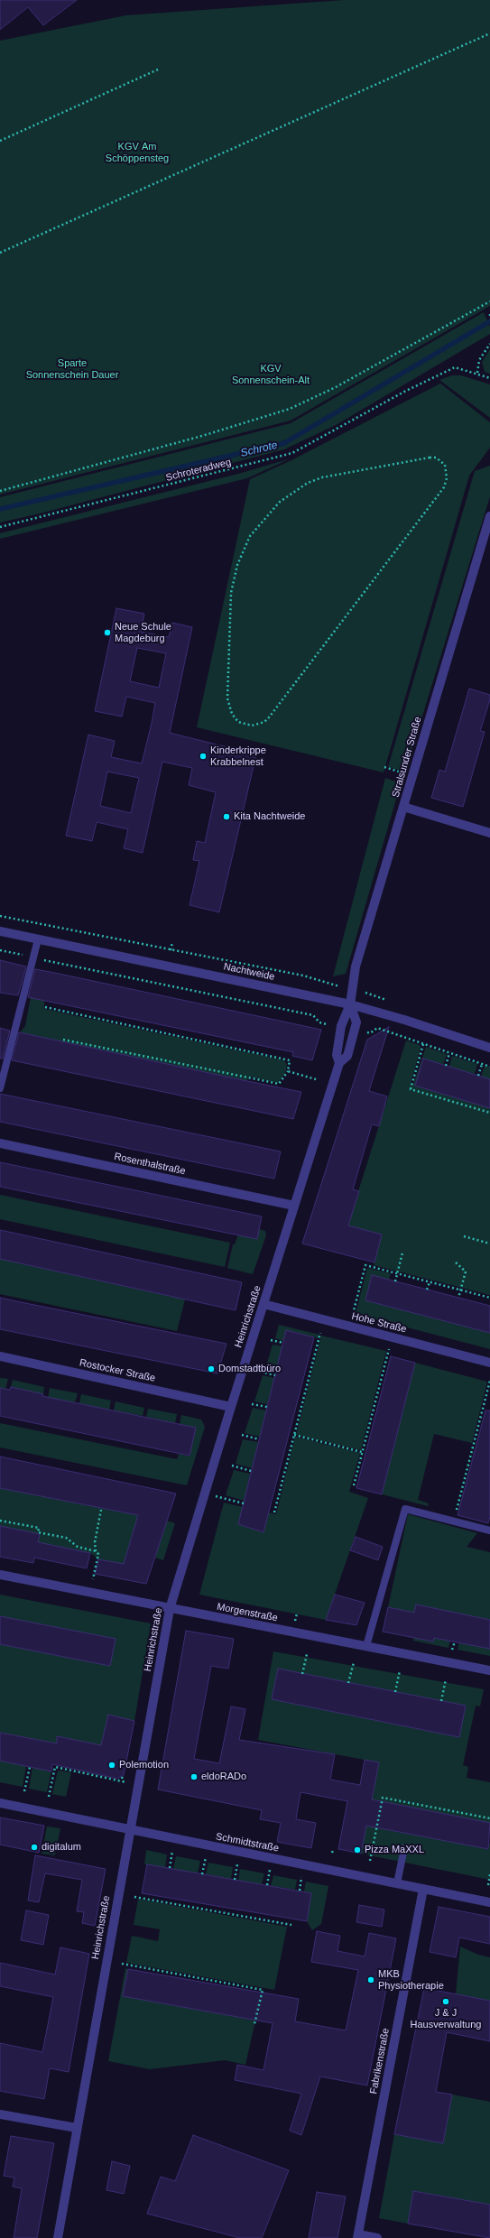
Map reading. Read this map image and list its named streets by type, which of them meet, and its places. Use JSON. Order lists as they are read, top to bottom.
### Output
{
  "streets": {
    "street": [
      "Stralsunder Straße",
      "Nachtweide",
      "Rosenthalstraße",
      "Heinrichstraße",
      "Hohe Straße",
      "Rostocker Straße",
      "Morgenstraße",
      "Schmidtstraße",
      "Fabrikenstraße"
    ],
    "path": ["Schroteradweg"]
  },
  "crossings": [
    ["Stralsunder Straße", "Nachtweide"],
    ["Stralsunder Straße", "Heinrichstraße"],
    ["Nachtweide", "Heinrichstraße"],
    ["Rosenthalstraße", "Heinrichstraße"],
    ["Heinrichstraße", "Hohe Straße"],
    ["Heinrichstraße", "Rostocker Straße"],
    ["Heinrichstraße", "Morgenstraße"],
    ["Heinrichstraße", "Schmidtstraße"],
    ["Schmidtstraße", "Fabrikenstraße"]
  ],
  "water": ["Schrote"],
  "parks": ["KGV Am Schöppensteg", "Sparte Sonnenschein Dauer", "KGV Sonnenschein-Alt"],
  "places": [
    "Neue Schule Magdeburg",
    "Kinderkrippe Krabbelnest",
    "Kita Nachtweide",
    "Domstadtbüro",
    "Polemotion",
    "eldoRADo",
    "digitalum",
    "Pizza MaXXL",
    "MKB Physiotherapie",
    "J & J Hausverwaltung"
  ]
}
